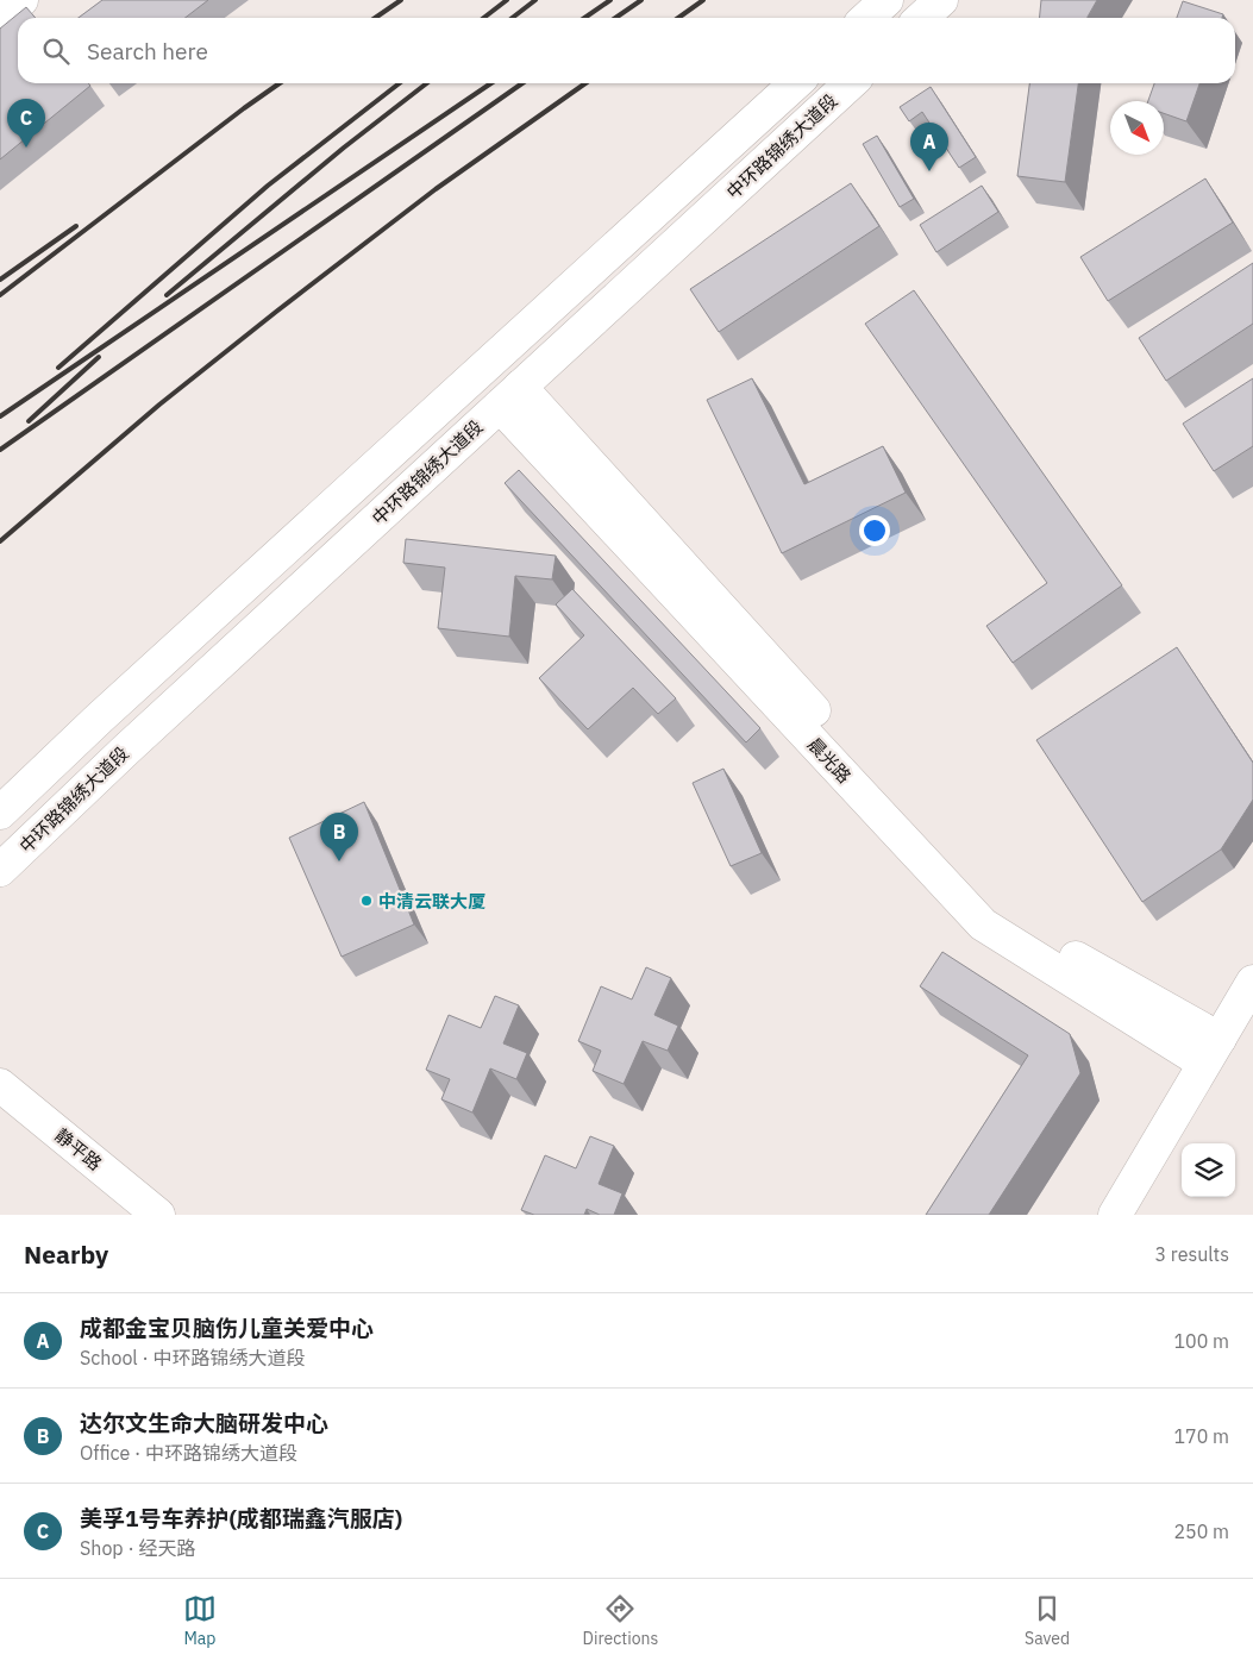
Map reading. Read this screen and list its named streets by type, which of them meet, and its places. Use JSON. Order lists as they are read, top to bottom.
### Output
{
  "streets": {
    "main road": ["中环路锦绣大道段", "晨光路", "静平路"]
  },
  "crossings": [
    ["中环路锦绣大道段", "晨光路"]
  ],
  "places": ["中清云联大厦"],
  "north": "bottom right",
  "page": {
    "search": "Search here",
    "pins": ["C", "A", "B"],
    "heading": ["Nearby", "3 results"],
    "list": [
      {
        "mark": "A",
        "name": "成都金宝贝脑伤儿童关爱中心",
        "note": "School · 中环路锦绣大道段",
        "value": "100 m"
      },
      {
        "mark": "B",
        "name": "达尔文生命大脑研发中心",
        "note": "Office · 中环路锦绣大道段",
        "value": "170 m"
      },
      {
        "mark": "C",
        "name": "美孚1号车养护(成都瑞鑫汽服店)",
        "note": "Shop · 经天路",
        "value": "250 m"
      }
    ],
    "nav": ["Map", "Directions", "Saved"]
  }
}
